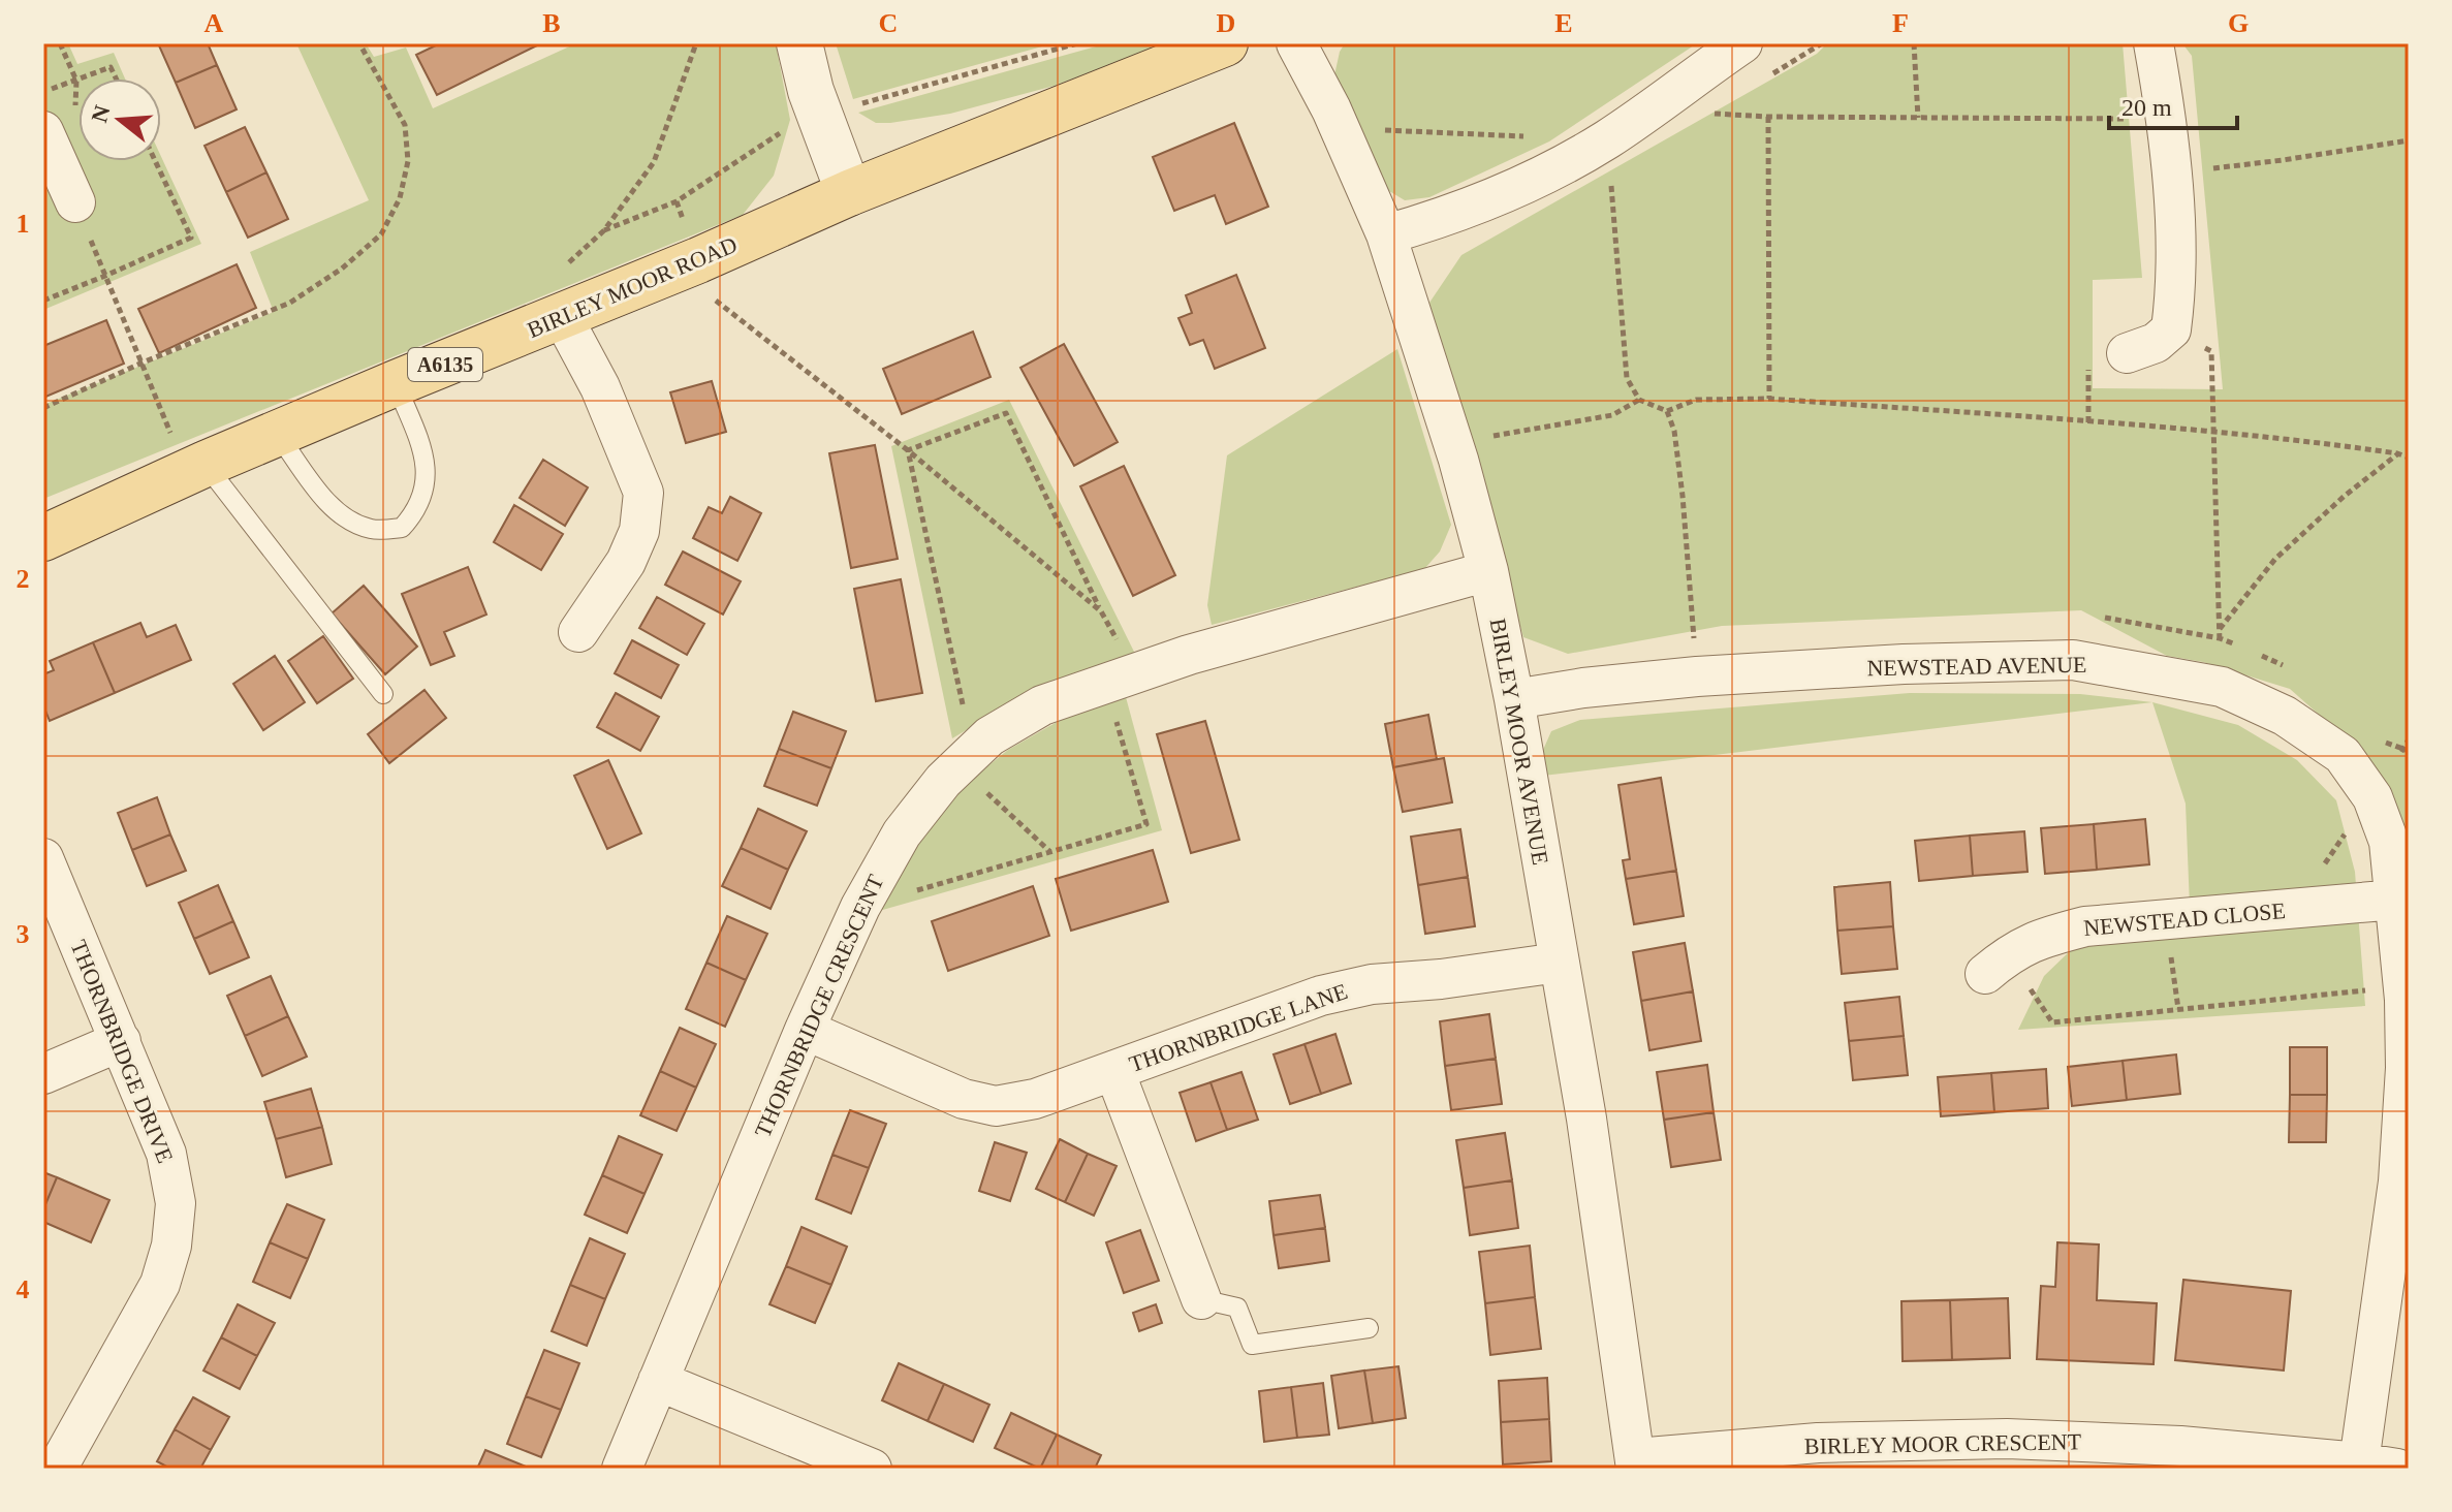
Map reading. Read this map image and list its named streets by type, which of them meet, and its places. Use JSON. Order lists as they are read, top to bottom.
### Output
{
  "streets": {
    "main road": ["BIRLEY MOOR ROAD", "A6135"],
    "street": [
      "NEWSTEAD AVENUE",
      "BIRLEY MOOR AVENUE",
      "NEWSTEAD CLOSE",
      "THORNBRIDGE CRESCENT",
      "THORNBRIDGE LANE",
      "THORNBRIDGE DRIVE",
      "BIRLEY MOOR CRESCENT"
    ]
  },
  "crossings": [
    ["NEWSTEAD AVENUE", "BIRLEY MOOR AVENUE"],
    ["NEWSTEAD AVENUE", "NEWSTEAD CLOSE"],
    ["NEWSTEAD AVENUE", "BIRLEY MOOR CRESCENT"],
    ["BIRLEY MOOR AVENUE", "THORNBRIDGE CRESCENT"],
    ["BIRLEY MOOR AVENUE", "THORNBRIDGE LANE"],
    ["BIRLEY MOOR AVENUE", "BIRLEY MOOR CRESCENT"],
    ["THORNBRIDGE CRESCENT", "THORNBRIDGE LANE"]
  ],
  "scale_bar": "20 m",
  "north": "left",
  "grid": {
    "columns": [
      "A",
      "B",
      "C",
      "D",
      "E",
      "F",
      "G"
    ],
    "rows": [
      "1",
      "2",
      "3",
      "4"
    ]
  }
}
